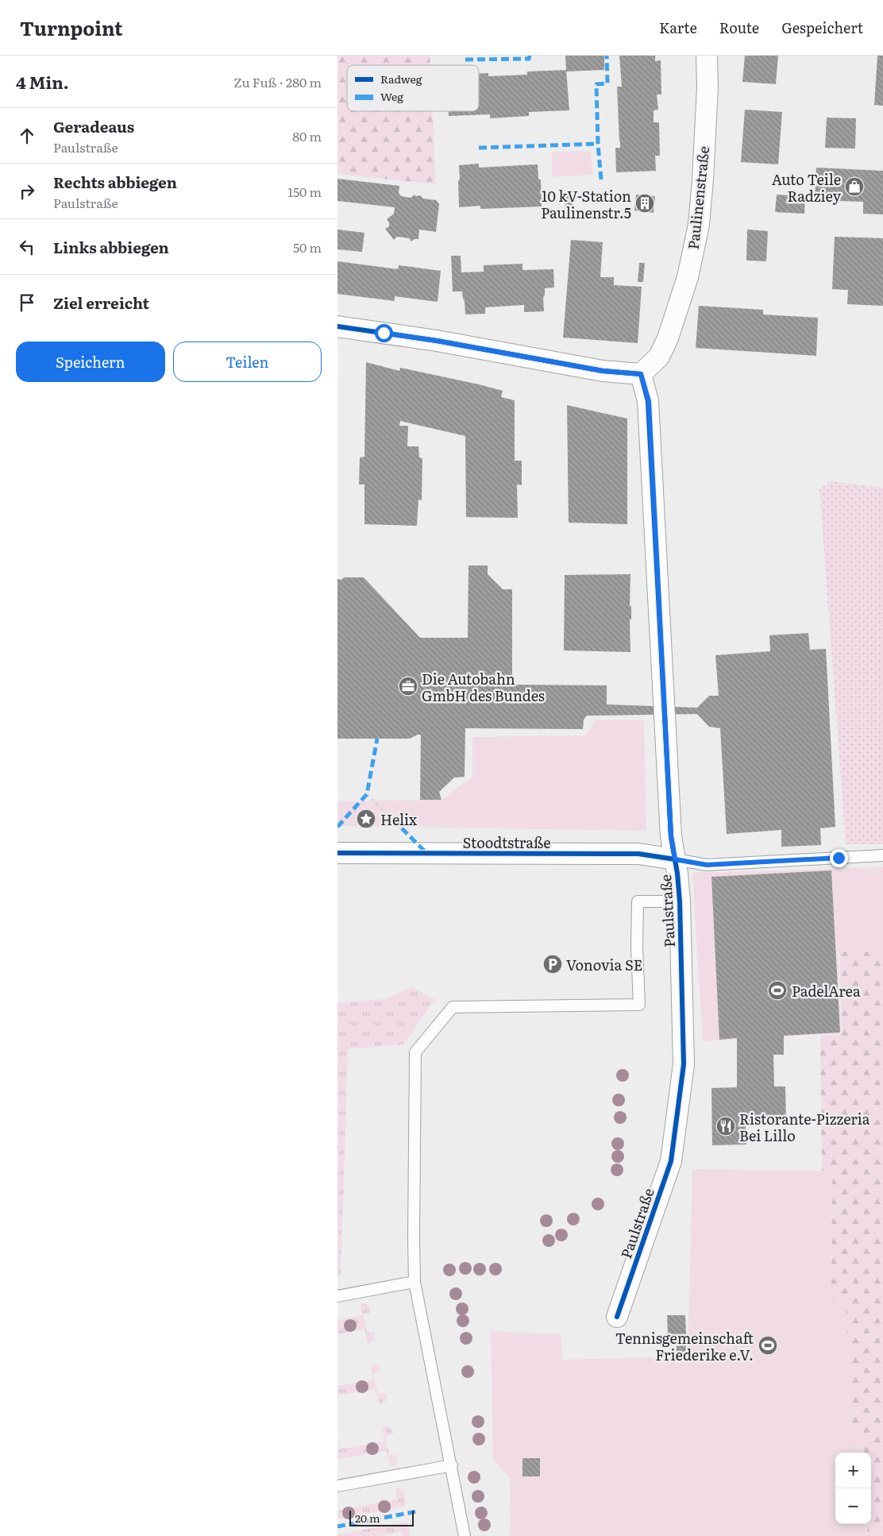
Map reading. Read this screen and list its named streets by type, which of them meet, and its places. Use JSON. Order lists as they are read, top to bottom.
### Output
{
  "streets": {
    "street": ["Paulinenstraße", "Stoodtstraße", "Paulstraße"]
  },
  "crossings": [
    ["Paulinenstraße", "Paulstraße"],
    ["Stoodtstraße", "Paulstraße"]
  ],
  "places": {
    "shop": ["Auto Teile Radziey"],
    "building": ["10 kV-Station Paulinenstr.5"],
    "office": ["Die Autobahn GmbH des Bundes"],
    "place": ["Helix"],
    "parking": ["Vonovia SE"],
    "sports": ["PadelArea", "Tennisgemeinschaft Friederike e.V."],
    "restaurant": ["Ristorante-Pizzeria Bei Lillo"]
  },
  "legend": ["Radweg", "Weg"],
  "scale_bar": "20 m",
  "page": {
    "header": "Turnpoint",
    "nav": ["Karte", "Route", "Gespeichert"],
    "heading": ["4 Min.", "Zu Fuß · 280 m"],
    "list": [
      ["Geradeaus", "Paulstraße", "80 m"],
      ["Rechts abbiegen", "Paulstraße", "150 m"],
      ["Links abbiegen", "50 m"],
      "Ziel erreicht"
    ],
    "buttons": ["Speichern", "Teilen"],
    "map_buttons": ["+", "−"],
    "scale": "20 m"
  }
}
